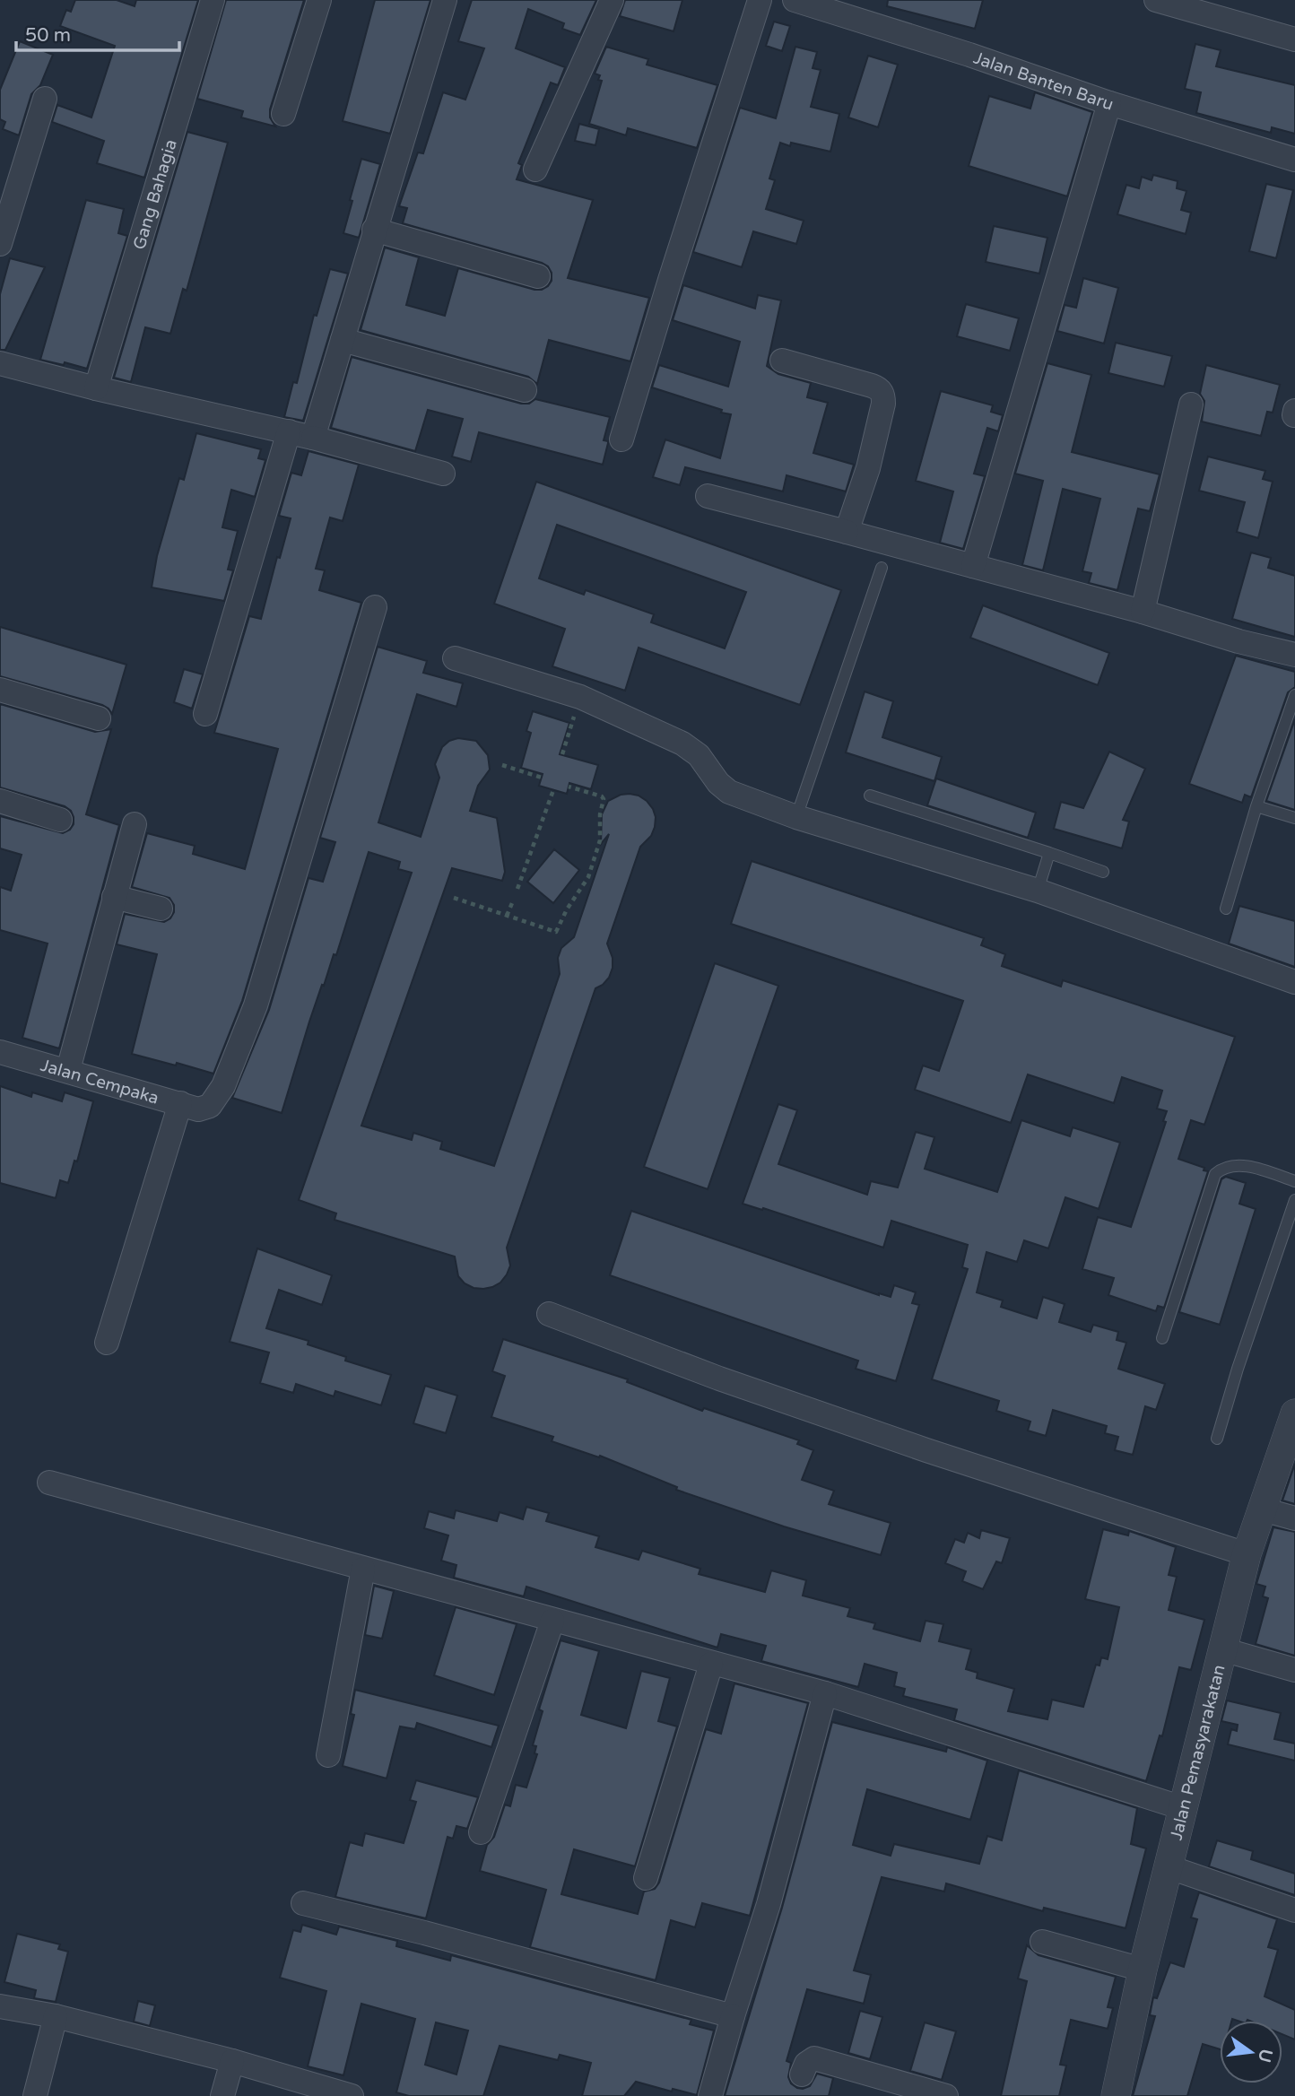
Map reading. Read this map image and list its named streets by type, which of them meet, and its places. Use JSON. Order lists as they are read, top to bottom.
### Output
{
  "streets": {
    "street": [
      "Jalan Banten Baru",
      "Gang Bahagia",
      "Jalan Cempaka",
      "Jalan Pemasyarakatan"
    ]
  },
  "scale_bar": "50 m",
  "north": "right"
}
